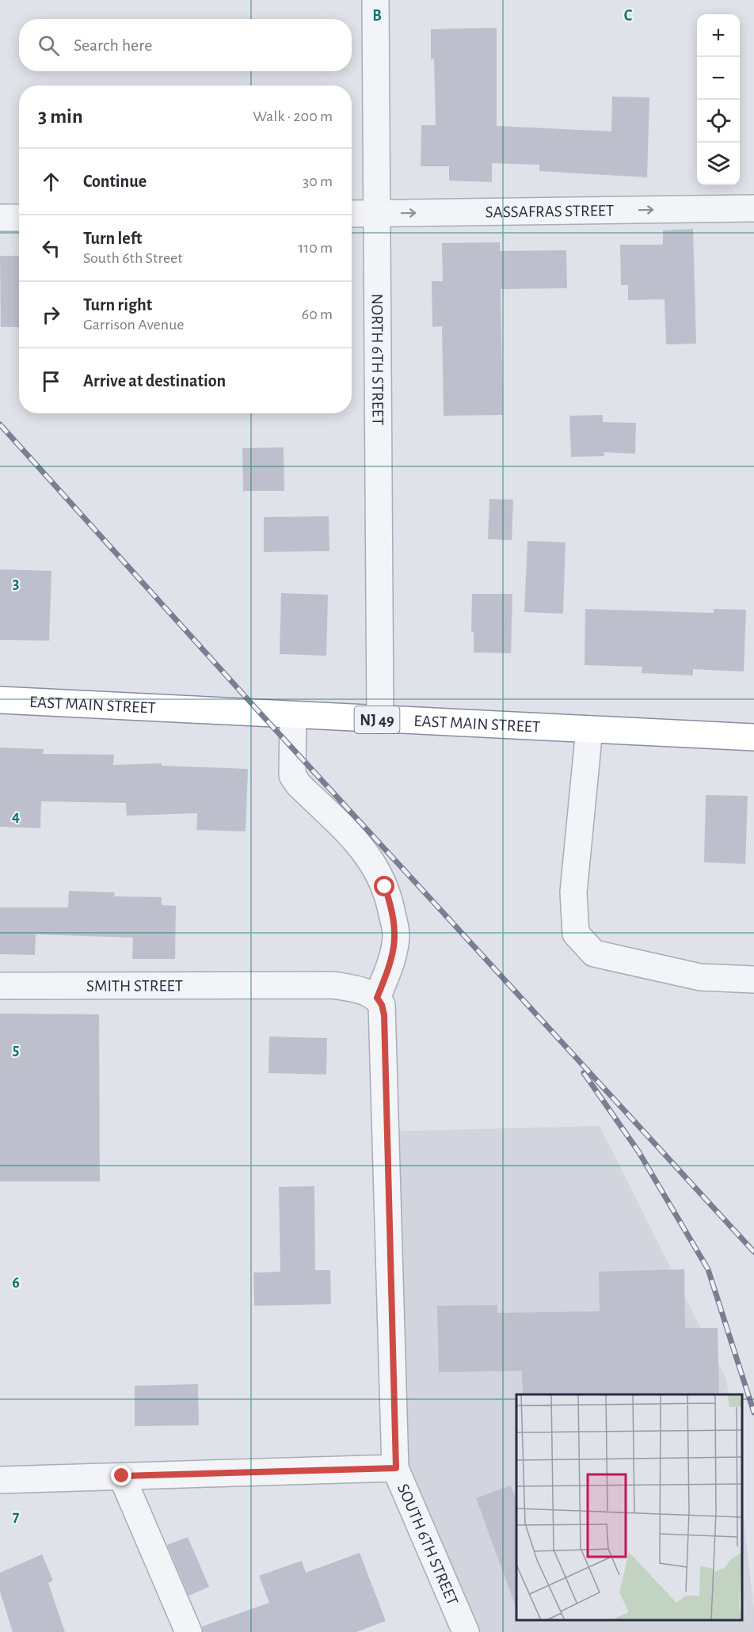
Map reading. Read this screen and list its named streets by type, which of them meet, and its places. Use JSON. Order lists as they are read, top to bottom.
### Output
{
  "streets": {
    "highway": ["EAST MAIN STREET", "NJ 49"],
    "street": [
      "SASSAFRAS STREET",
      "NORTH 6TH STREET",
      "SMITH STREET",
      "SOUTH 6TH STREET"
    ]
  },
  "crossings": [
    ["SASSAFRAS STREET", "NORTH 6TH STREET"],
    ["NORTH 6TH STREET", "EAST MAIN STREET"],
    ["SMITH STREET", "SOUTH 6TH STREET"]
  ],
  "one_way": ["SASSAFRAS STREET"],
  "page": {
    "map_buttons": ["+", "−"],
    "search": "Search here",
    "heading": ["3 min", "Walk · 200 m"],
    "list": [
      ["Continue", "30 m"],
      ["Turn left", "South 6th Street", "110 m"],
      ["Turn right", "Garrison Avenue", "60 m"],
      "Arrive at destination"
    ]
  },
  "grid": {
    "columns": ["B", "C"],
    "rows": [
      "3",
      "4",
      "5",
      "6",
      "7"
    ]
  }
}
